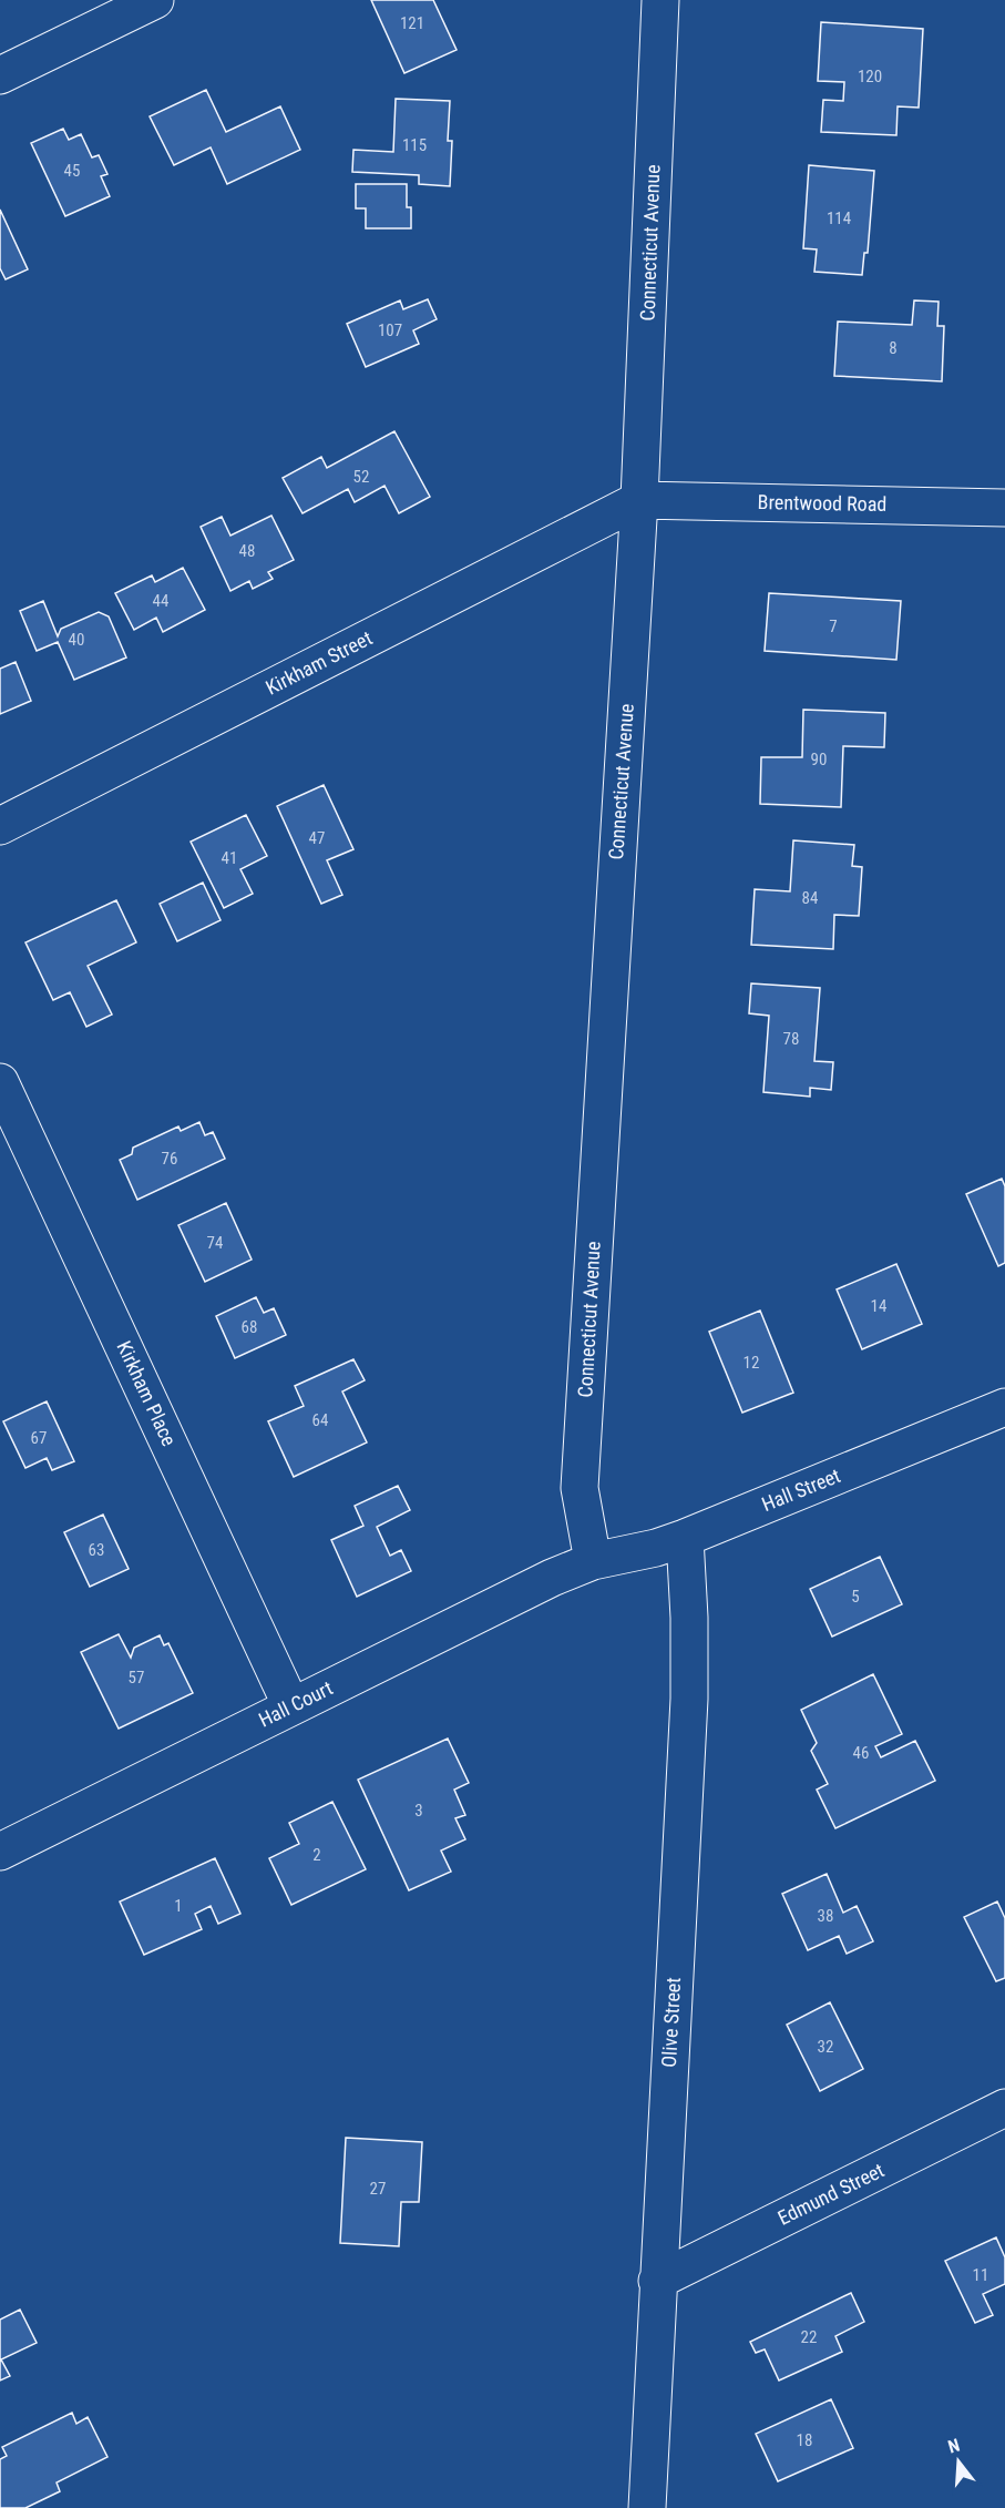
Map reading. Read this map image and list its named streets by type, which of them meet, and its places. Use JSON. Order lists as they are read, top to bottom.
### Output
{
  "streets": {
    "street": [
      "Connecticut Avenue",
      "Brentwood Road",
      "Kirkham Street",
      "Kirkham Place",
      "Hall Street",
      "Hall Court",
      "Olive Street",
      "Edmund Street"
    ]
  },
  "crossings": [
    ["Connecticut Avenue", "Brentwood Road"],
    ["Connecticut Avenue", "Kirkham Street"],
    ["Connecticut Avenue", "Hall Street"],
    ["Connecticut Avenue", "Hall Court"],
    ["Brentwood Road", "Kirkham Street"],
    ["Kirkham Place", "Hall Court"],
    ["Hall Street", "Hall Court"],
    ["Hall Street", "Olive Street"],
    ["Olive Street", "Edmund Street"]
  ],
  "house_numbers": [
    "121",
    "120",
    "115",
    "45",
    "114",
    "107",
    "8",
    "52",
    "48",
    "44",
    "7",
    "40",
    "90",
    "47",
    "41",
    "84",
    "78",
    "76",
    "74",
    "14",
    "68",
    "12",
    "64",
    "67",
    "63",
    "5",
    "57",
    "46",
    "3",
    "2",
    "1",
    "38",
    "32",
    "27",
    "11",
    "22",
    "18"
  ],
  "north": "top"
}
